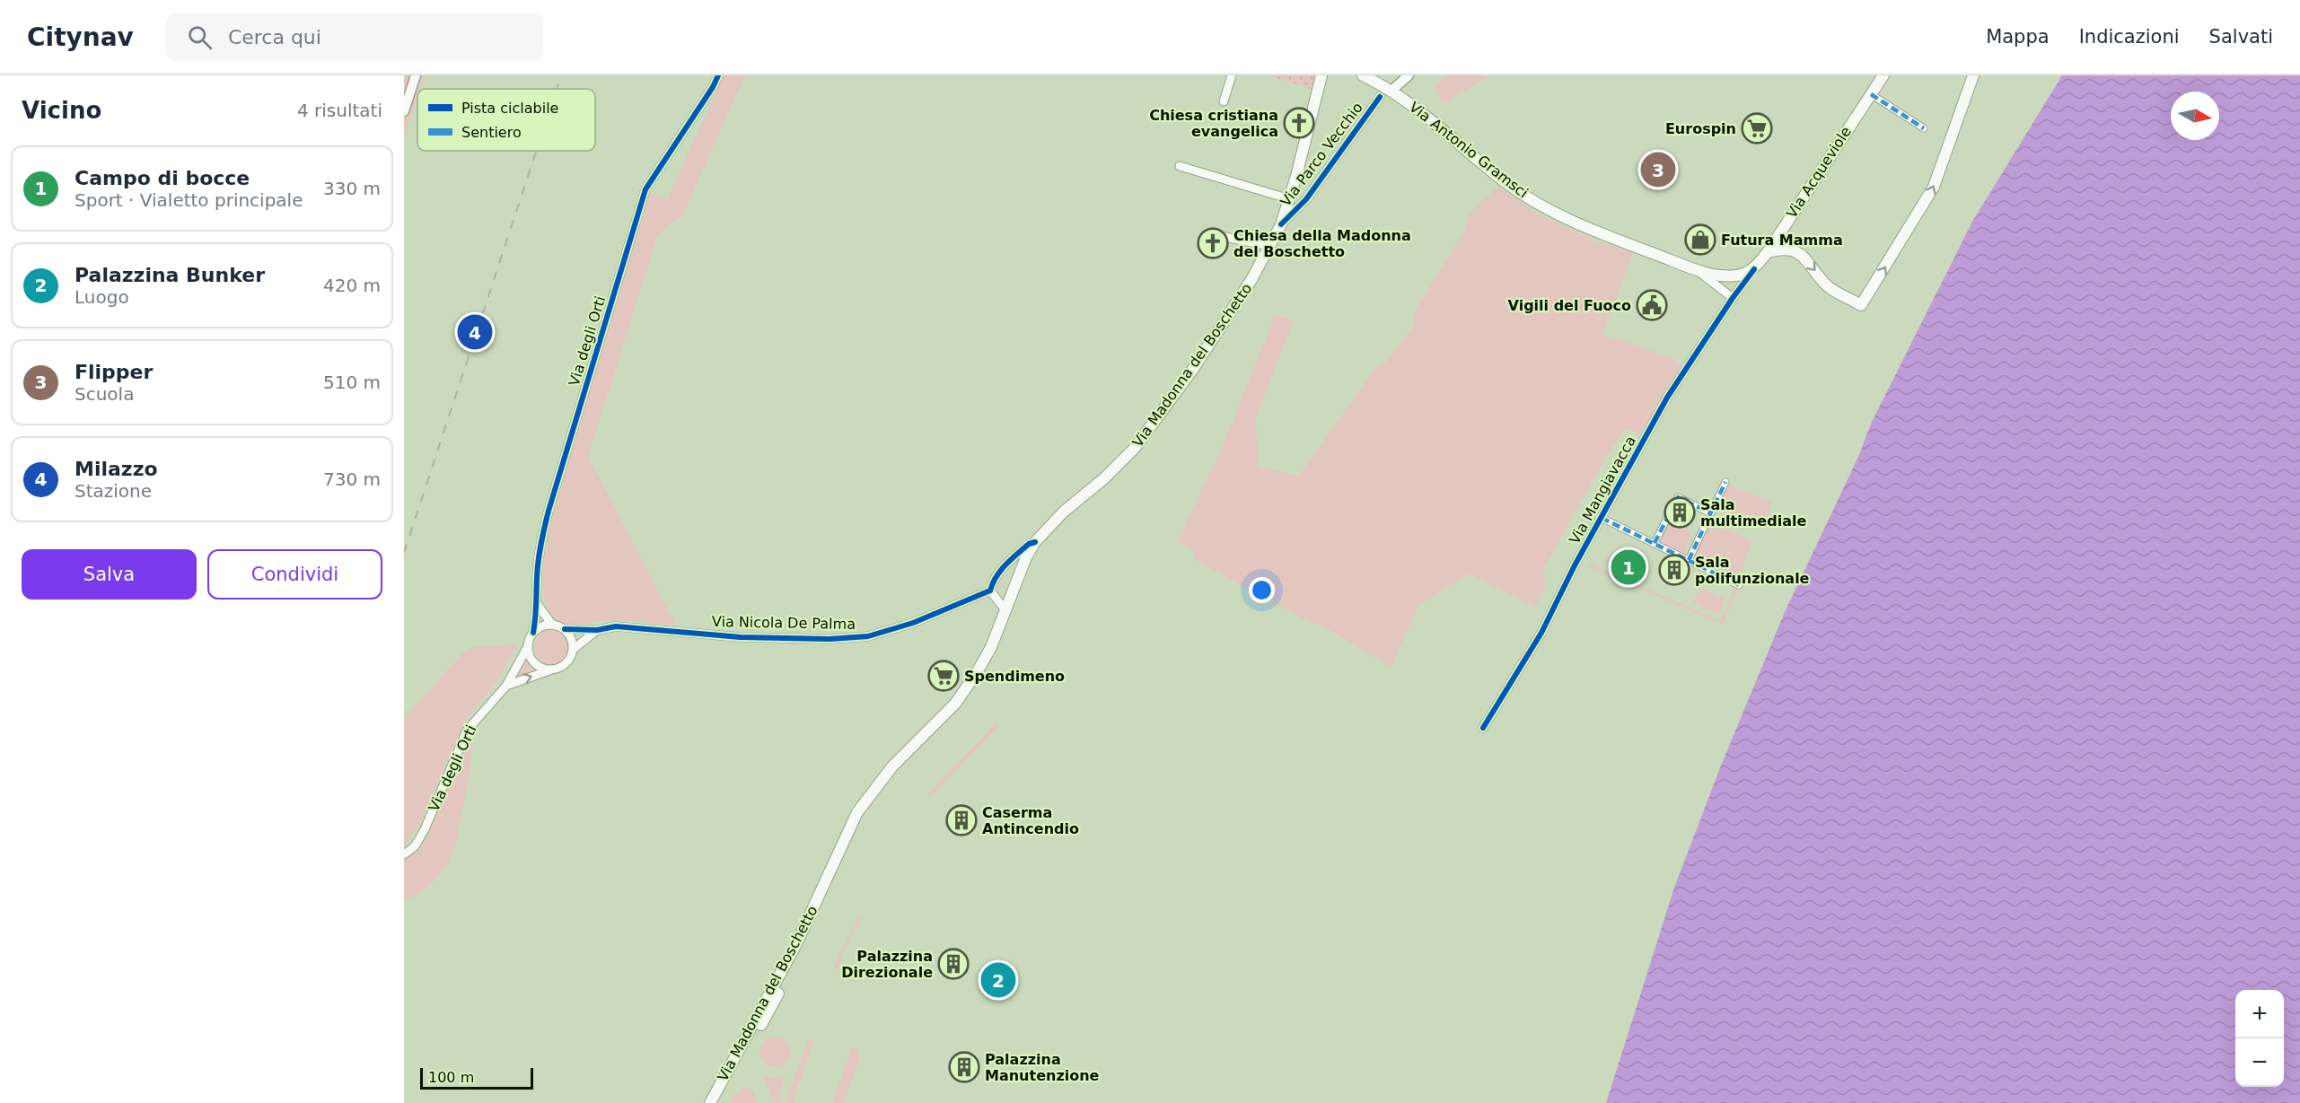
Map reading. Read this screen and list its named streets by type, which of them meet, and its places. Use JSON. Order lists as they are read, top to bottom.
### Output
{
  "streets": {
    "main road": ["Via Antonio Gramsci", "Via Acqueviole", "Via Madonna del Boschetto"],
    "street": [
      "Via Parco Vecchio",
      "Via degli Orti",
      "Via Mangiavacca",
      "Via Nicola De Palma"
    ]
  },
  "crossings": [
    ["Via Antonio Gramsci", "Via Parco Vecchio"],
    ["Via Antonio Gramsci", "Via Acqueviole"],
    ["Via Antonio Gramsci", "Via Mangiavacca"],
    ["Via Parco Vecchio", "Via Madonna del Boschetto"],
    ["Via Acqueviole", "Via Mangiavacca"],
    ["Via degli Orti", "Via Nicola De Palma"]
  ],
  "places": {
    "church": ["Chiesa cristiana evangelica", "Chiesa della Madonna del Boschetto"],
    "supermarket": ["Eurospin", "Spendimeno"],
    "shop": ["Futura Mamma"],
    "public building": ["Vigili del Fuoco"],
    "building": [
      "Sala multimediale",
      "Sala polifunzionale",
      "Caserma Antincendio",
      "Palazzina Direzionale",
      "Palazzina Manutenzione"
    ]
  },
  "legend": ["Pista ciclabile", "Sentiero"],
  "scale_bar": "100 m",
  "north": "right",
  "page": {
    "header": "Citynav",
    "search": "Cerca qui",
    "nav": ["Mappa", "Indicazioni", "Salvati"],
    "heading": ["Vicino", "4 risultati"],
    "list": [
      {
        "mark": "1",
        "name": "Campo di bocce",
        "note": "Sport · Vialetto principale",
        "value": "330 m"
      },
      {
        "mark": "2",
        "name": "Palazzina Bunker",
        "note": "Luogo",
        "value": "420 m"
      },
      {
        "mark": "3",
        "name": "Flipper",
        "note": "Scuola",
        "value": "510 m"
      },
      {
        "mark": "4",
        "name": "Milazzo",
        "note": "Stazione",
        "value": "730 m"
      }
    ],
    "pins": [
      "3",
      "4",
      "1",
      "2"
    ],
    "buttons": ["Salva", "Condividi"],
    "map_buttons": ["+", "−"],
    "scale": "100 m"
  }
}
